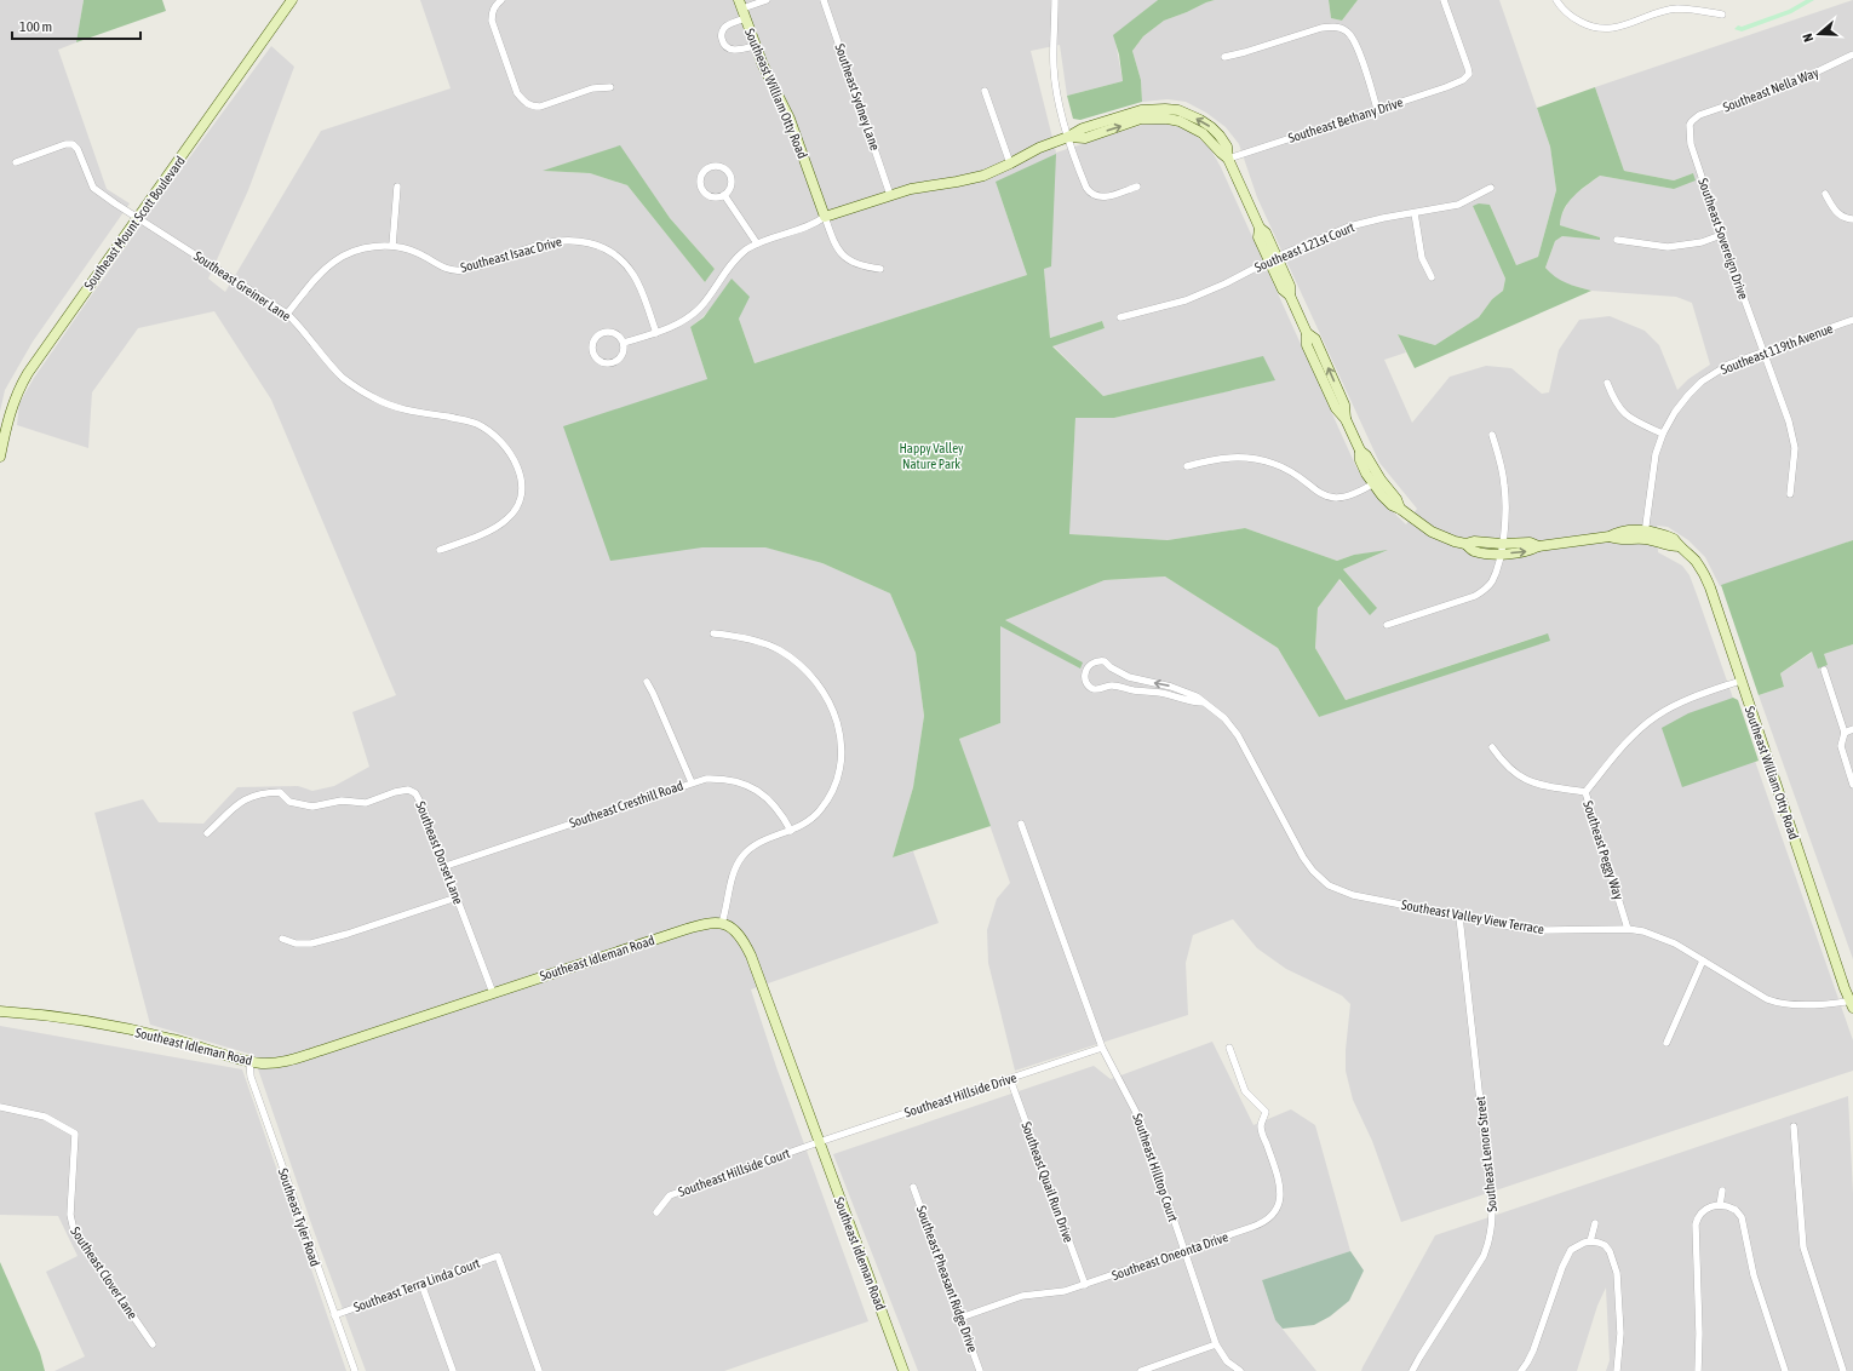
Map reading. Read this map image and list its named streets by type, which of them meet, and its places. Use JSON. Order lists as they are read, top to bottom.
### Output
{
  "streets": {
    "street": [
      "Southeast Nella Way",
      "Southeast William Otty Road",
      "Southeast Sydney Lane",
      "Southeast Bethany Drive",
      "Southeast Mount Scott Boulevard",
      "Southeast Sovereign Drive",
      "Southeast 121st Court",
      "Southeast Isaac Drive",
      "Southeast Greiner Lane",
      "Southeast 119th Avenue",
      "Southeast Cresthill Road",
      "Southeast Peggy Way",
      "Southeast Dorset Lane",
      "Southeast Valley View Terrace",
      "Southeast Idleman Road",
      "Southeast Hillside Drive",
      "Southeast Lenore Street",
      "Southeast Hilltop Court",
      "Southeast Hillside Court",
      "Southeast Quail Run Drive",
      "Southeast Tyler Road",
      "Southeast Oneonta Drive",
      "Southeast Clover Lane",
      "Southeast Pheasant Ridge Drive",
      "Southeast Terra Linda Court"
    ]
  },
  "crossings": [
    ["Southeast Nella Way", "Southeast Sovereign Drive"],
    ["Southeast William Otty Road", "Southeast Sydney Lane"],
    ["Southeast William Otty Road", "Southeast Bethany Drive"],
    ["Southeast William Otty Road", "Southeast 121st Court"],
    ["Southeast William Otty Road", "Southeast 119th Avenue"],
    ["Southeast William Otty Road", "Southeast Peggy Way"],
    ["Southeast William Otty Road", "Southeast Valley View Terrace"],
    ["Southeast Mount Scott Boulevard", "Southeast Greiner Lane"],
    ["Southeast Sovereign Drive", "Southeast 119th Avenue"],
    ["Southeast Isaac Drive", "Southeast Greiner Lane"],
    ["Southeast Cresthill Road", "Southeast Dorset Lane"],
    ["Southeast Peggy Way", "Southeast Valley View Terrace"],
    ["Southeast Dorset Lane", "Southeast Idleman Road"],
    ["Southeast Valley View Terrace", "Southeast Lenore Street"],
    ["Southeast Idleman Road", "Southeast Hillside Drive"],
    ["Southeast Idleman Road", "Southeast Hillside Court"],
    ["Southeast Idleman Road", "Southeast Tyler Road"],
    ["Southeast Hillside Drive", "Southeast Hilltop Court"],
    ["Southeast Hillside Drive", "Southeast Hillside Court"],
    ["Southeast Hillside Drive", "Southeast Quail Run Drive"],
    ["Southeast Hilltop Court", "Southeast Oneonta Drive"],
    ["Southeast Quail Run Drive", "Southeast Oneonta Drive"],
    ["Southeast Tyler Road", "Southeast Terra Linda Court"],
    ["Southeast Oneonta Drive", "Southeast Pheasant Ridge Drive"]
  ],
  "parks": ["Happy Valley Nature Park"],
  "scale_bar": "100 m",
  "north": "left"
}
